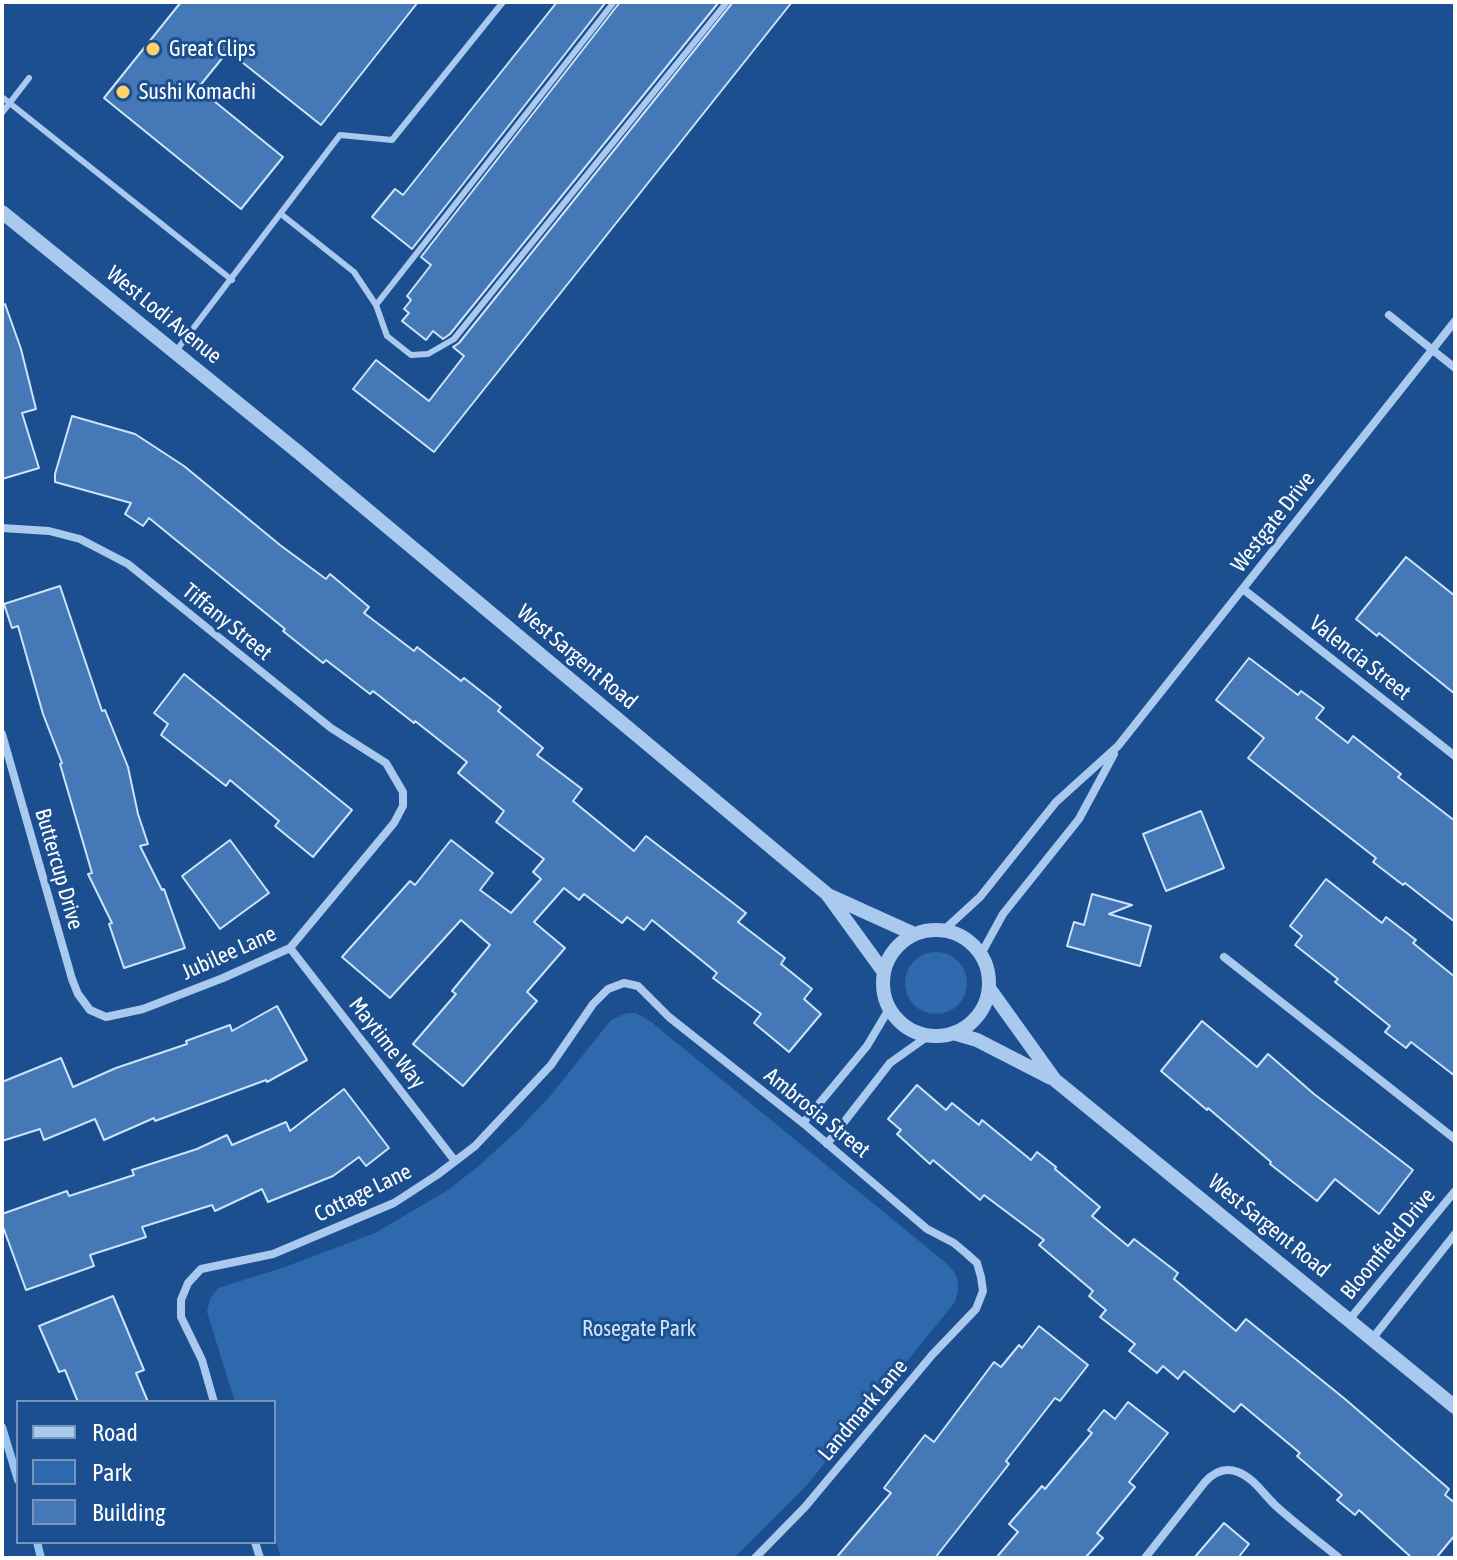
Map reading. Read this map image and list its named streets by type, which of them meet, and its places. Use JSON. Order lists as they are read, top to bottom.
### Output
{
  "streets": {
    "street": [
      "West Lodi Avenue",
      "Westgate Drive",
      "Tiffany Street",
      "West Sargent Road",
      "Valencia Street",
      "Buttercup Drive",
      "Jubilee Lane",
      "Maytime Way",
      "Ambrosia Street",
      "Cottage Lane",
      "Bloomfield Drive",
      "Landmark Lane"
    ]
  },
  "crossings": [
    ["West Lodi Avenue", "West Sargent Road"],
    ["Westgate Drive", "West Sargent Road"],
    ["Westgate Drive", "Valencia Street"],
    ["Tiffany Street", "Jubilee Lane"],
    ["West Sargent Road", "Bloomfield Drive"],
    ["Buttercup Drive", "Jubilee Lane"],
    ["Jubilee Lane", "Maytime Way"],
    ["Maytime Way", "Cottage Lane"],
    ["Ambrosia Street", "Cottage Lane"],
    ["Ambrosia Street", "Landmark Lane"]
  ],
  "parks": ["Rosegate Park"],
  "places": ["Great Clips", "Sushi Komachi"],
  "legend": ["Road", "Park", "Building"]
}
